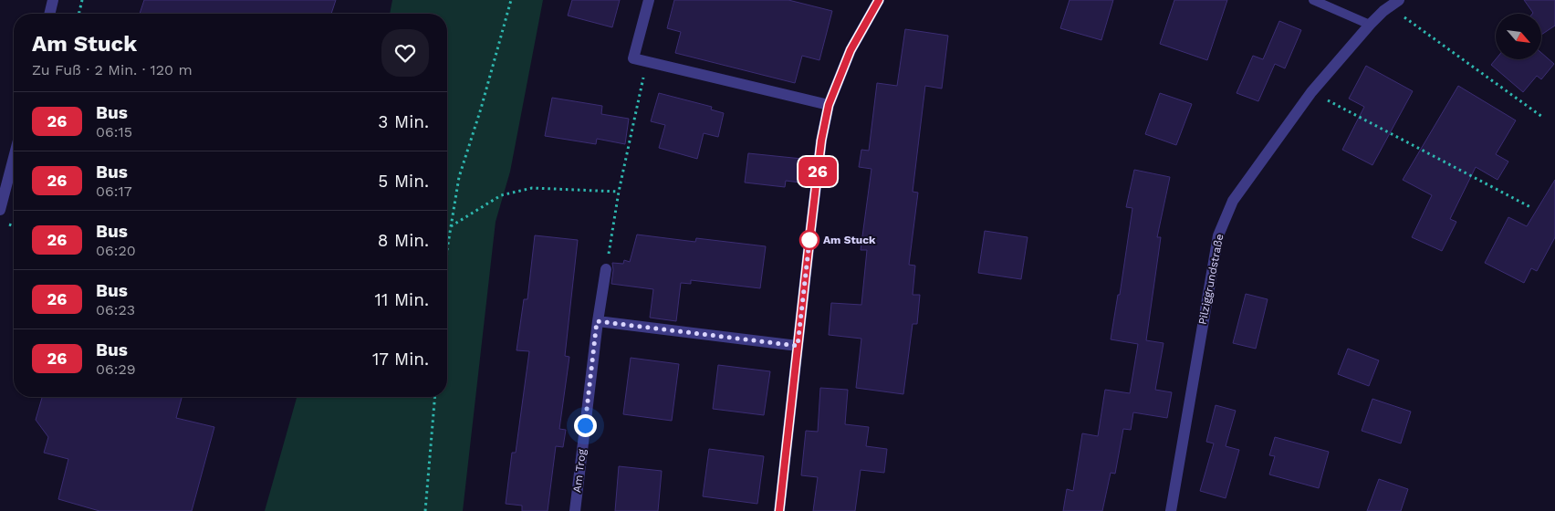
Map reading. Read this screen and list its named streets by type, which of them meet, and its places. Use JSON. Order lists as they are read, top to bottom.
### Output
{
  "streets": {
    "street": ["Pilziggrundstraße", "Am Trog"]
  },
  "places": ["Am Stuck"],
  "lines": ["bus line 26"],
  "north": "bottom right",
  "page": {
    "on_map": "26",
    "heading": ["Am Stuck", "Zu Fuß · 2 Min. · 120 m"],
    "list": [
      {
        "mark": "26",
        "name": "Bus",
        "note": "06:15",
        "value": "3 Min."
      },
      {
        "mark": "26",
        "name": "Bus",
        "note": "06:17",
        "value": "5 Min."
      },
      {
        "mark": "26",
        "name": "Bus",
        "note": "06:20",
        "value": "8 Min."
      },
      {
        "mark": "26",
        "name": "Bus",
        "note": "06:23",
        "value": "11 Min."
      },
      {
        "mark": "26",
        "name": "Bus",
        "note": "06:29",
        "value": "17 Min."
      }
    ]
  }
}
